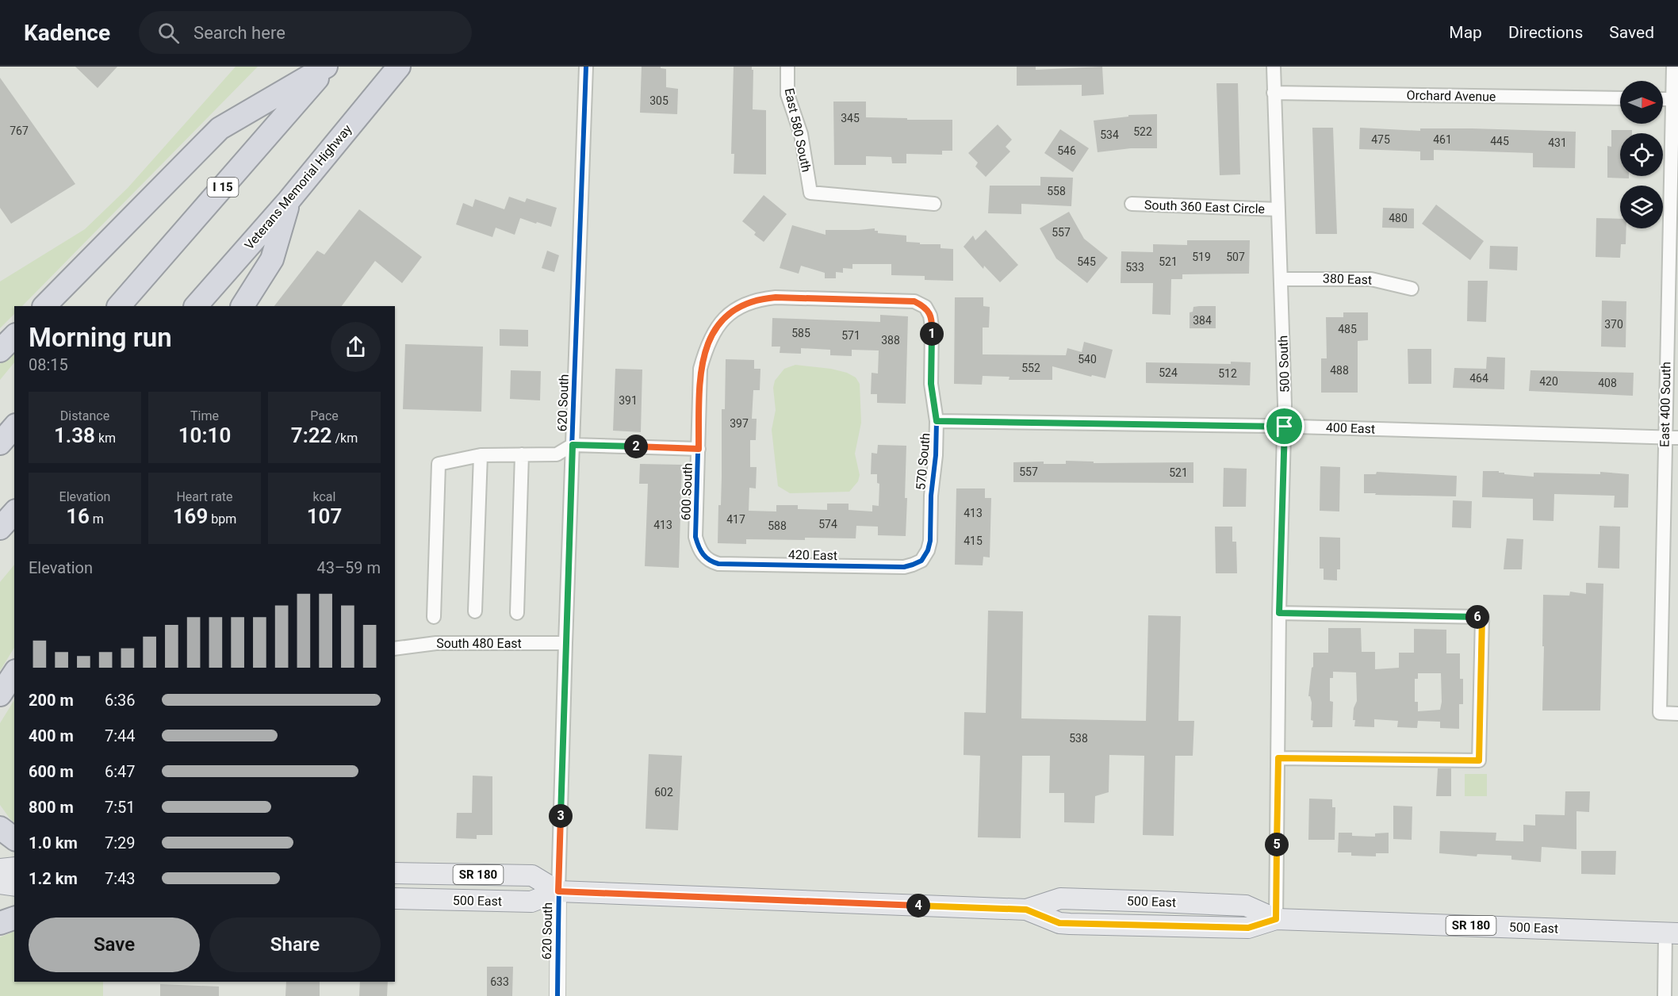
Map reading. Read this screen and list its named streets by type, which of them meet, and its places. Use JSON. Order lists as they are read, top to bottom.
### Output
{
  "streets": {
    "highway": ["I 15", "Veterans Memorial Highway"],
    "main road": ["SR 180", "500 East"],
    "street": [
      "Orchard Avenue",
      "East 580 South",
      "South 360 East Circle",
      "380 East",
      "500 South",
      "620 South",
      "East 400 South",
      "400 East",
      "570 South",
      "600 South",
      "420 East",
      "South 480 East"
    ]
  },
  "crossings": [
    ["Orchard Avenue", "500 South"],
    ["South 360 East Circle", "500 South"],
    ["380 East", "500 South"],
    ["500 South", "400 East"],
    ["500 South", "500 East"],
    ["620 South", "South 480 East"],
    ["620 South", "500 East"],
    ["East 400 South", "400 East"],
    ["400 East", "570 South"],
    ["570 South", "600 South"],
    ["570 South", "420 East"],
    ["600 South", "420 East"]
  ],
  "house_numbers": [
    "305",
    "345",
    "767",
    "522",
    "534",
    "475",
    "461",
    "445",
    "431",
    "546",
    "558",
    "480",
    "557",
    "519",
    "507",
    "545",
    "521",
    "533",
    "384",
    "370",
    "485",
    "585",
    "571",
    "388",
    "540",
    "552",
    "488",
    "524",
    "512",
    "464",
    "420",
    "408",
    "391",
    "397",
    "557",
    "521",
    "413",
    "417",
    "574",
    "413",
    "588",
    "415",
    "538",
    "602",
    "633"
  ],
  "north": "right",
  "page": {
    "header": "Kadence",
    "search": "Search here",
    "nav": ["Map", "Directions", "Saved"],
    "heading": ["Morning run", "08:15"],
    "pins": [
      "1",
      "2",
      "6",
      "3",
      "5",
      "4"
    ],
    "stats": [
      ["Distance", "1.38 km"],
      ["Time", "10:10"],
      ["Pace", "7:22 /km"],
      ["Elevation", "16 m"],
      ["Heart rate", "169 bpm"],
      ["kcal", "107"]
    ],
    "chart": ["Elevation", "43–59 m"],
    "list": [
      {
        "name": "200 m",
        "note": "6:36"
      },
      {
        "name": "400 m",
        "note": "7:44"
      },
      {
        "name": "600 m",
        "note": "6:47"
      },
      {
        "name": "800 m",
        "note": "7:51"
      },
      {
        "name": "1.0 km",
        "note": "7:29"
      },
      {
        "name": "1.2 km",
        "note": "7:43"
      }
    ],
    "buttons": ["Save", "Share"]
  }
}
